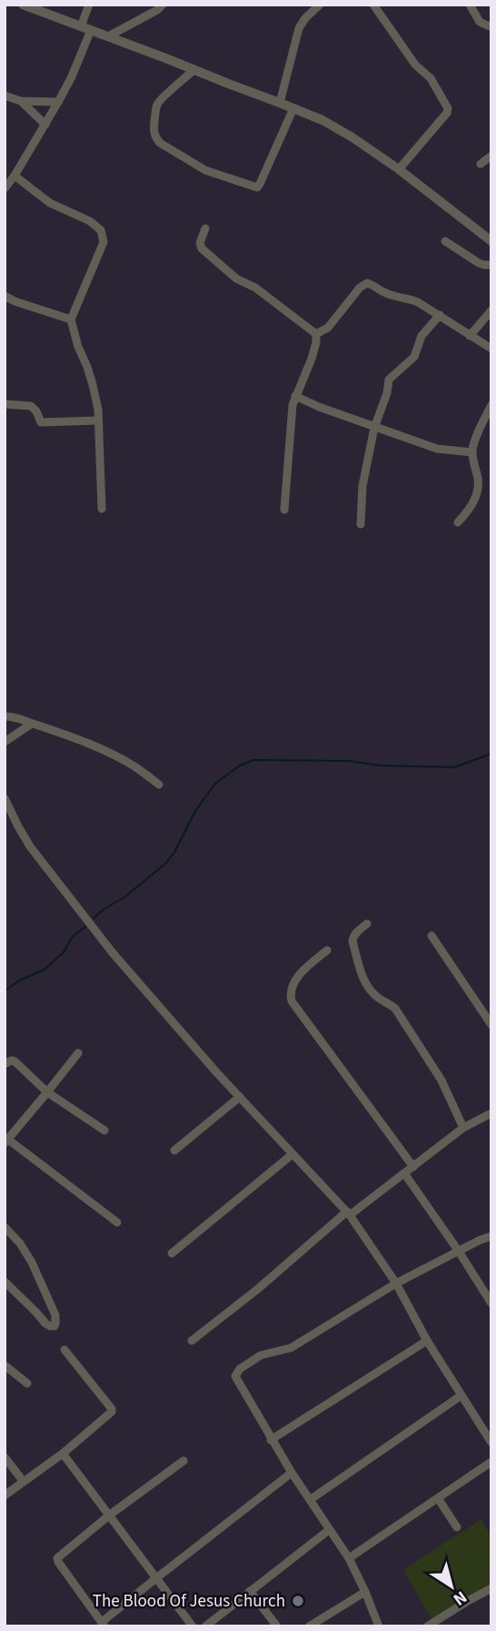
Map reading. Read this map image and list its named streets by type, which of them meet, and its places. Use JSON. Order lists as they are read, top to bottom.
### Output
{
  "places": ["The Blood Of Jesus Church"],
  "north": "bottom right"
}
